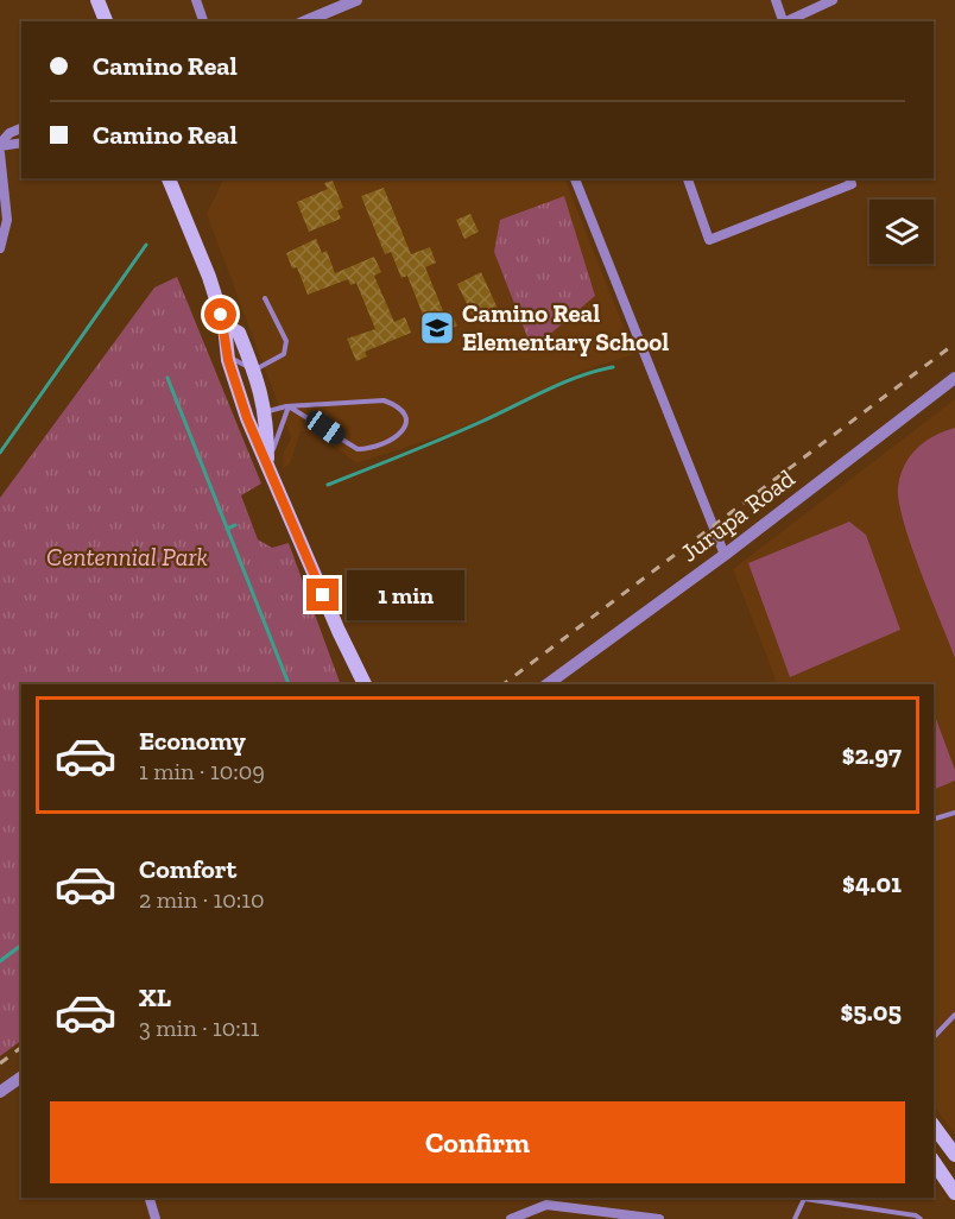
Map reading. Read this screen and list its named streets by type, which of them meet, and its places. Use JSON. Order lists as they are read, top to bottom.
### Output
{
  "streets": {
    "street": ["Jurupa Road"]
  },
  "parks": ["Centennial Park"],
  "places": {
    "school or university": ["Camino Real Elementary School"]
  },
  "page": {
    "banner": ["Camino Real", "Camino Real"],
    "bubble": "1 min",
    "list": [
      {
        "name": "Economy",
        "note": "1 min · 10:09",
        "value": "$2.97"
      },
      {
        "name": "Comfort",
        "note": "2 min · 10:10",
        "value": "$4.01"
      },
      {
        "name": "XL",
        "note": "3 min · 10:11",
        "value": "$5.05"
      }
    ],
    "buttons": "Confirm"
  }
}
